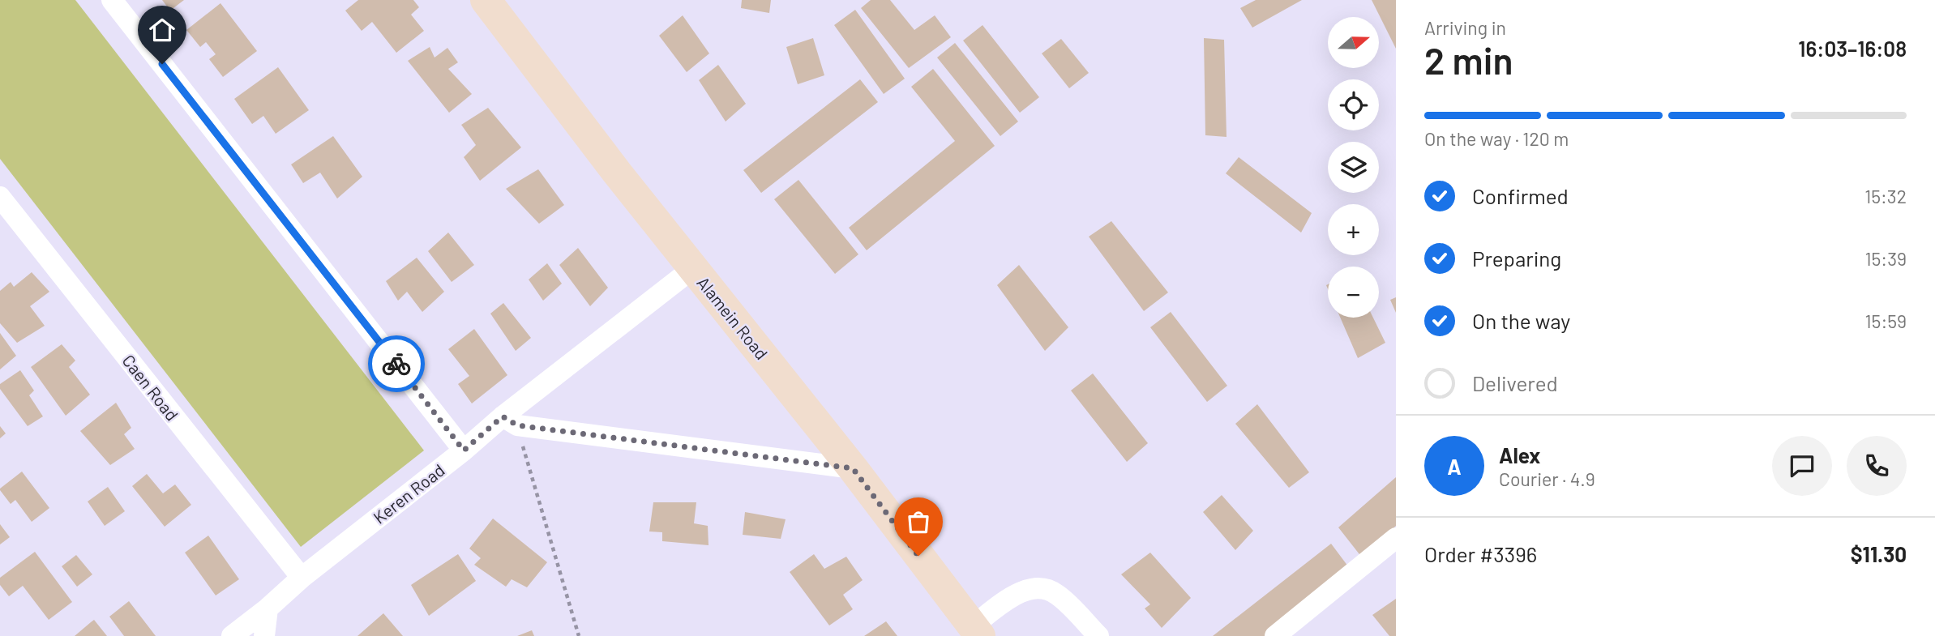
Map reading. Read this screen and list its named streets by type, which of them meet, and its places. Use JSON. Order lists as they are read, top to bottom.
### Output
{
  "streets": {
    "street": ["Alamein Road", "Caen Road", "Keren Road"]
  },
  "crossings": [
    ["Alamein Road", "Keren Road"],
    ["Caen Road", "Keren Road"]
  ],
  "north": "right",
  "page": {
    "heading": ["2 min", "Arriving in", "16:03–16:08"],
    "panel": [
      "Alex",
      "Courier · 4.9",
      "Order #3396",
      "$11.30"
    ],
    "map_buttons": ["+", "−"],
    "bar": "On the way · 120 m",
    "list": [
      ["Confirmed", "15:32"],
      ["Preparing", "15:39"],
      ["On the way", "15:59"],
      "Delivered"
    ],
    "round": "A"
  }
}
